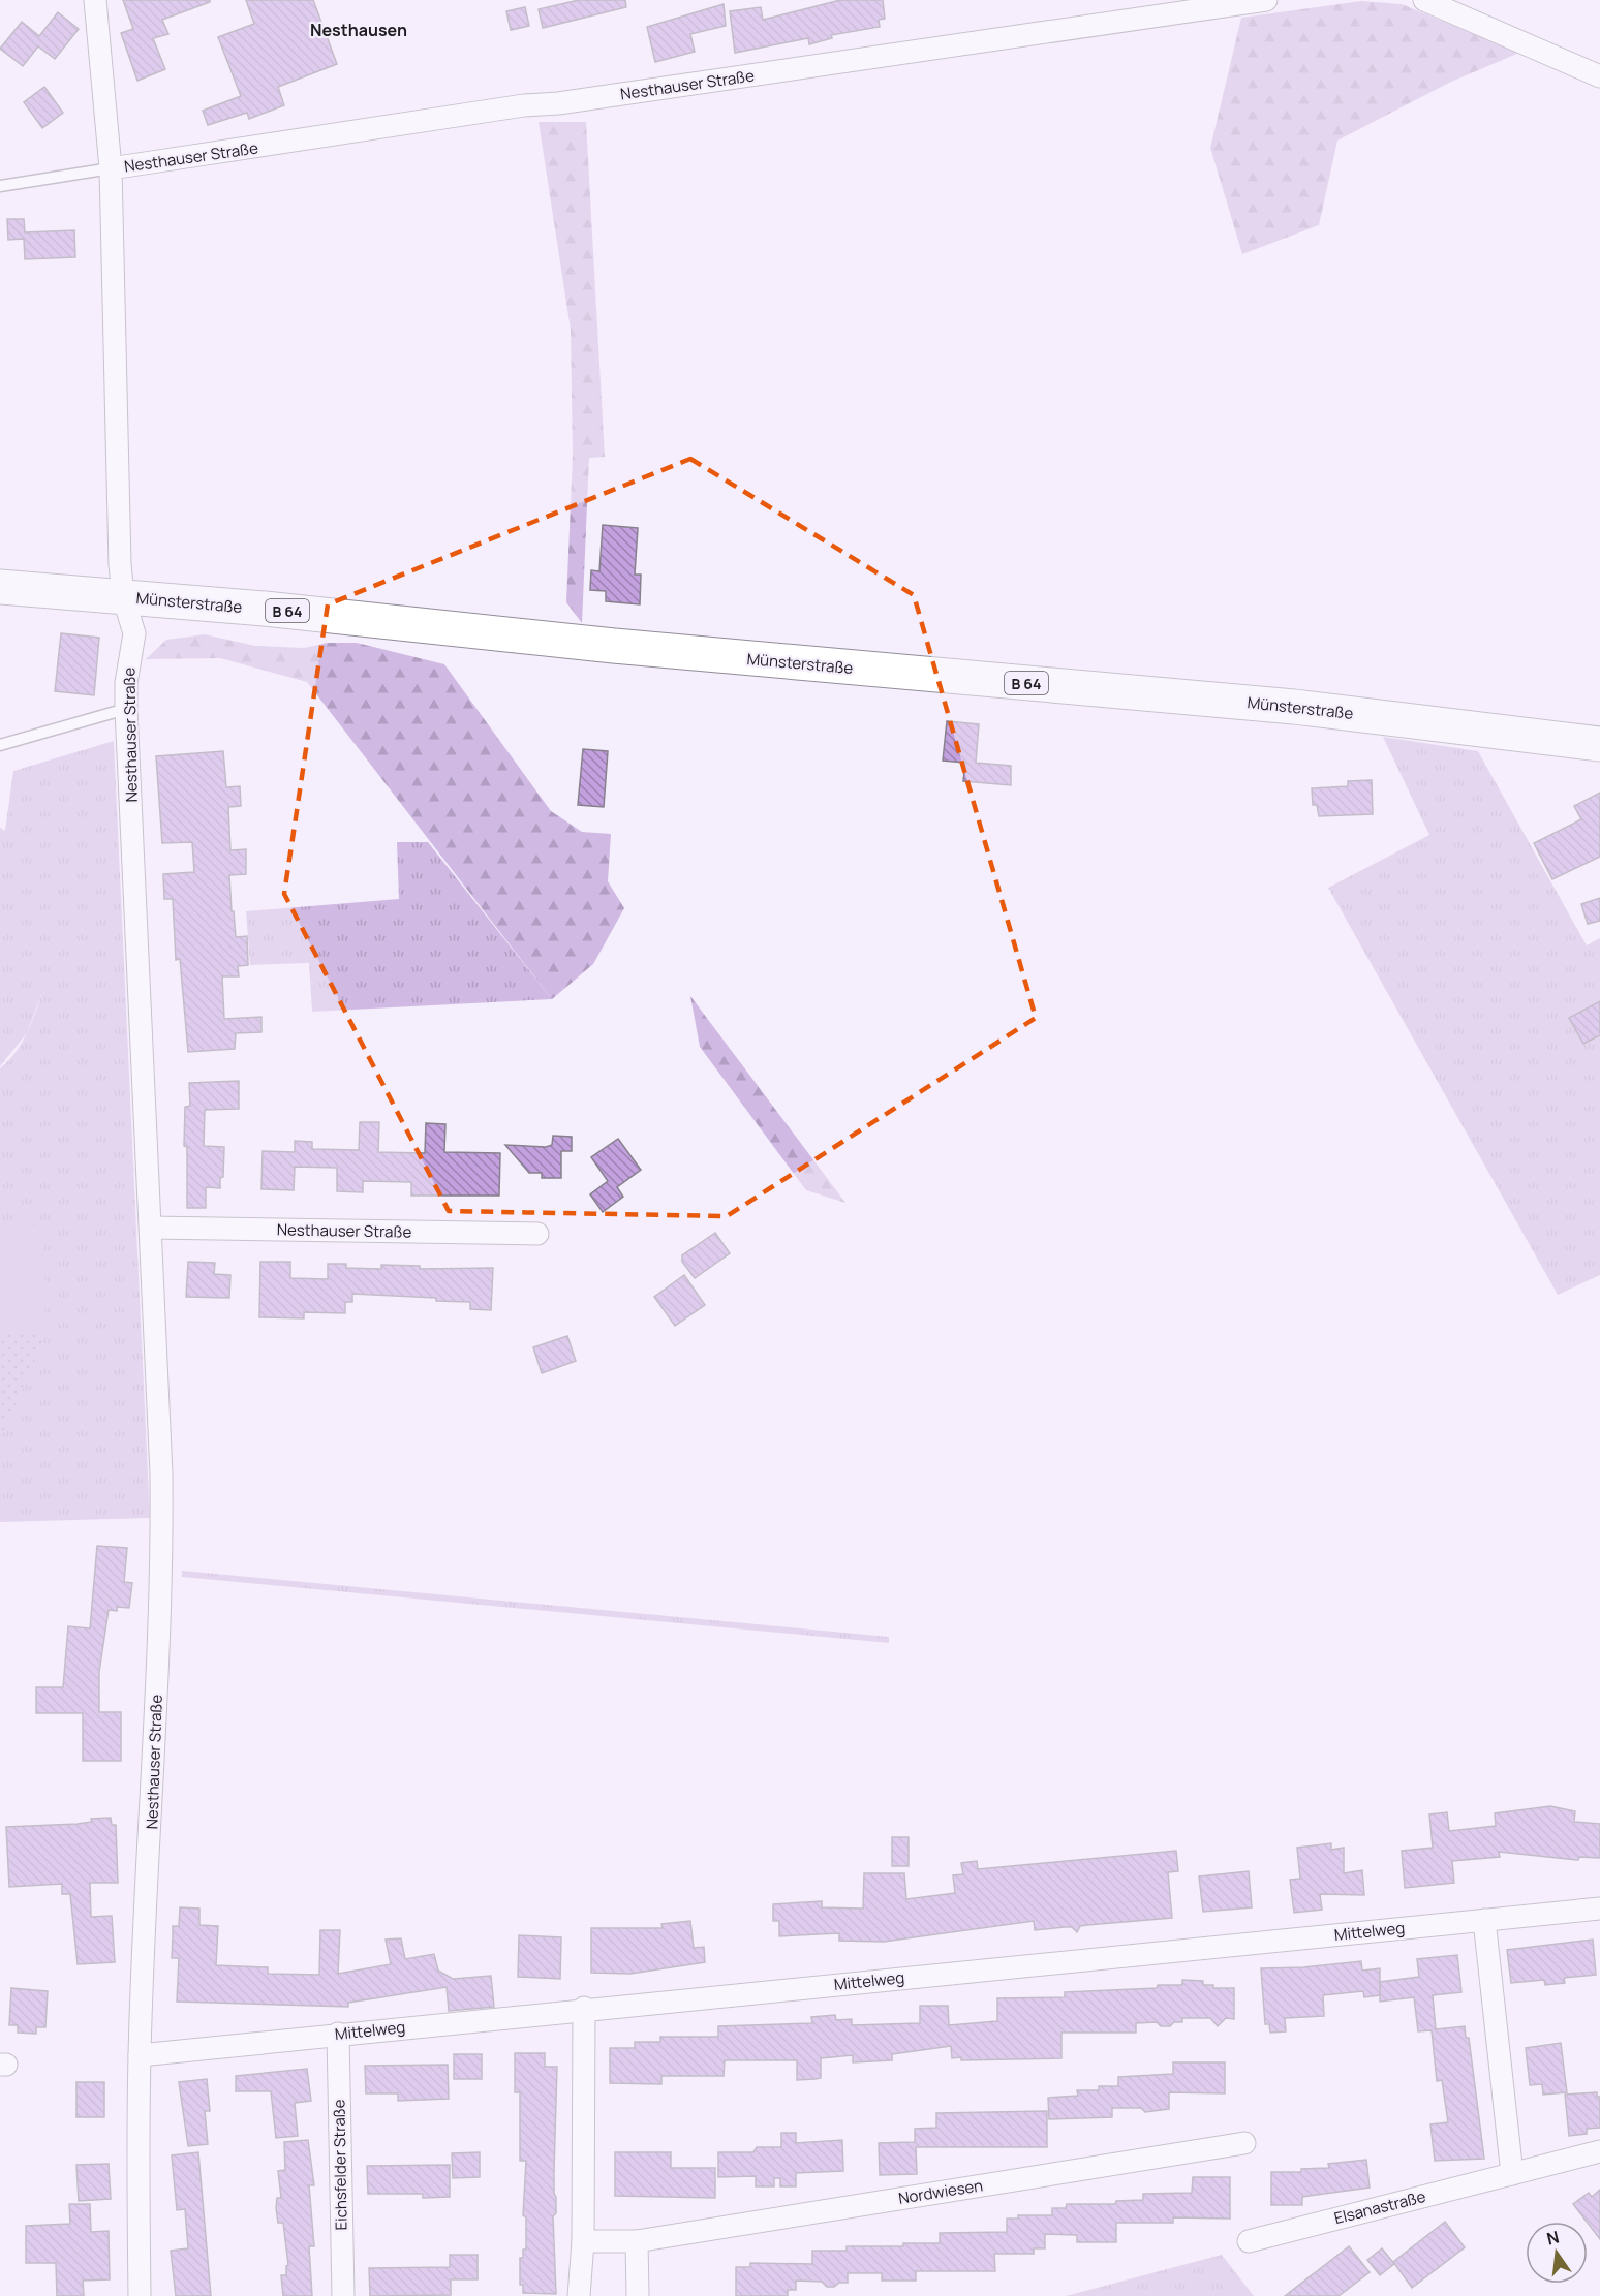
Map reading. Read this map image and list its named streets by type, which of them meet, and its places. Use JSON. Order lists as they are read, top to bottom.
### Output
{
  "streets": {
    "main road": ["Münsterstraße", "B 64"],
    "street": [
      "Nesthauser Straße",
      "Mittelweg",
      "Eichsfelder Straße",
      "Nordwiesen",
      "Elsanastraße"
    ]
  },
  "crossings": [
    ["Nesthauser Straße", "Münsterstraße"],
    ["Nesthauser Straße", "Mittelweg"],
    ["Mittelweg", "Eichsfelder Straße"]
  ],
  "districts": ["Nesthausen"],
  "north": "top"
}
